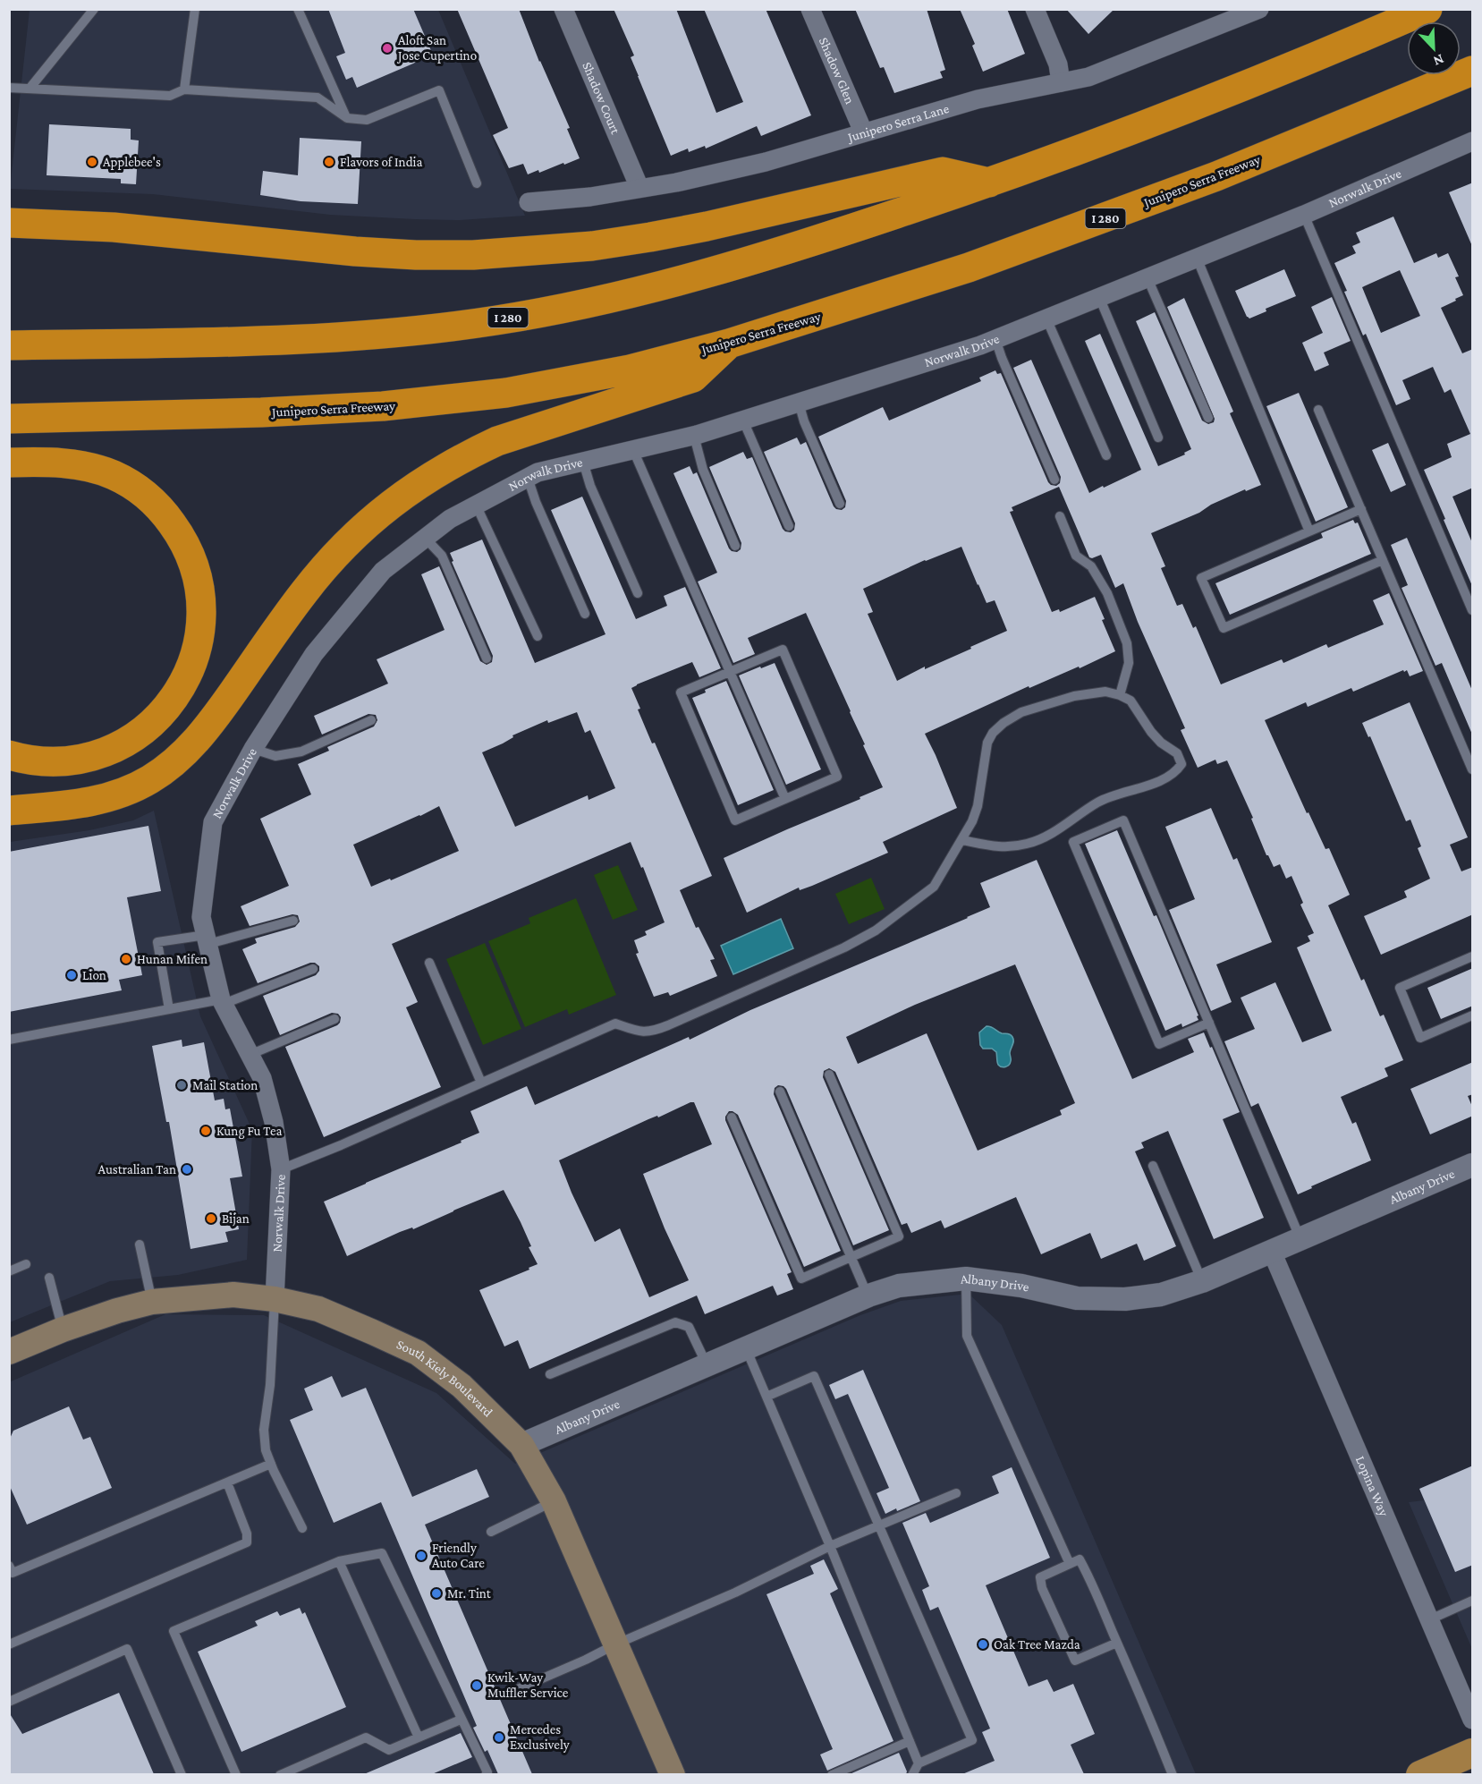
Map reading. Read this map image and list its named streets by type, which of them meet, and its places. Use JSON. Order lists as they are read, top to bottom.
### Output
{
  "streets": {
    "highway": ["Junipero Serra Freeway", "I 280"],
    "main road": ["South Kiely Boulevard"],
    "street": [
      "Shadow Glen",
      "Shadow Court",
      "Junipero Serra Lane",
      "Norwalk Drive",
      "Albany Drive",
      "Lopina Way"
    ]
  },
  "crossings": [
    ["Shadow Glen", "Junipero Serra Lane"],
    ["Shadow Court", "Junipero Serra Lane"],
    ["Norwalk Drive", "South Kiely Boulevard"],
    ["Albany Drive", "South Kiely Boulevard"],
    ["Albany Drive", "Lopina Way"]
  ],
  "places": [
    "Aloft San Jose Cupertino",
    "Applebee's",
    "Flavors of India",
    "Hunan Mifen",
    "Lion",
    "Mail Station",
    "Kung Fu Tea",
    "Australian Tan",
    "Bijan",
    "Friendly Auto Care",
    "Mr. Tint",
    "Oak Tree Mazda",
    "Kwik-Way Muffler Service",
    "Mercedes Exclusively"
  ],
  "north": "bottom right"
}
